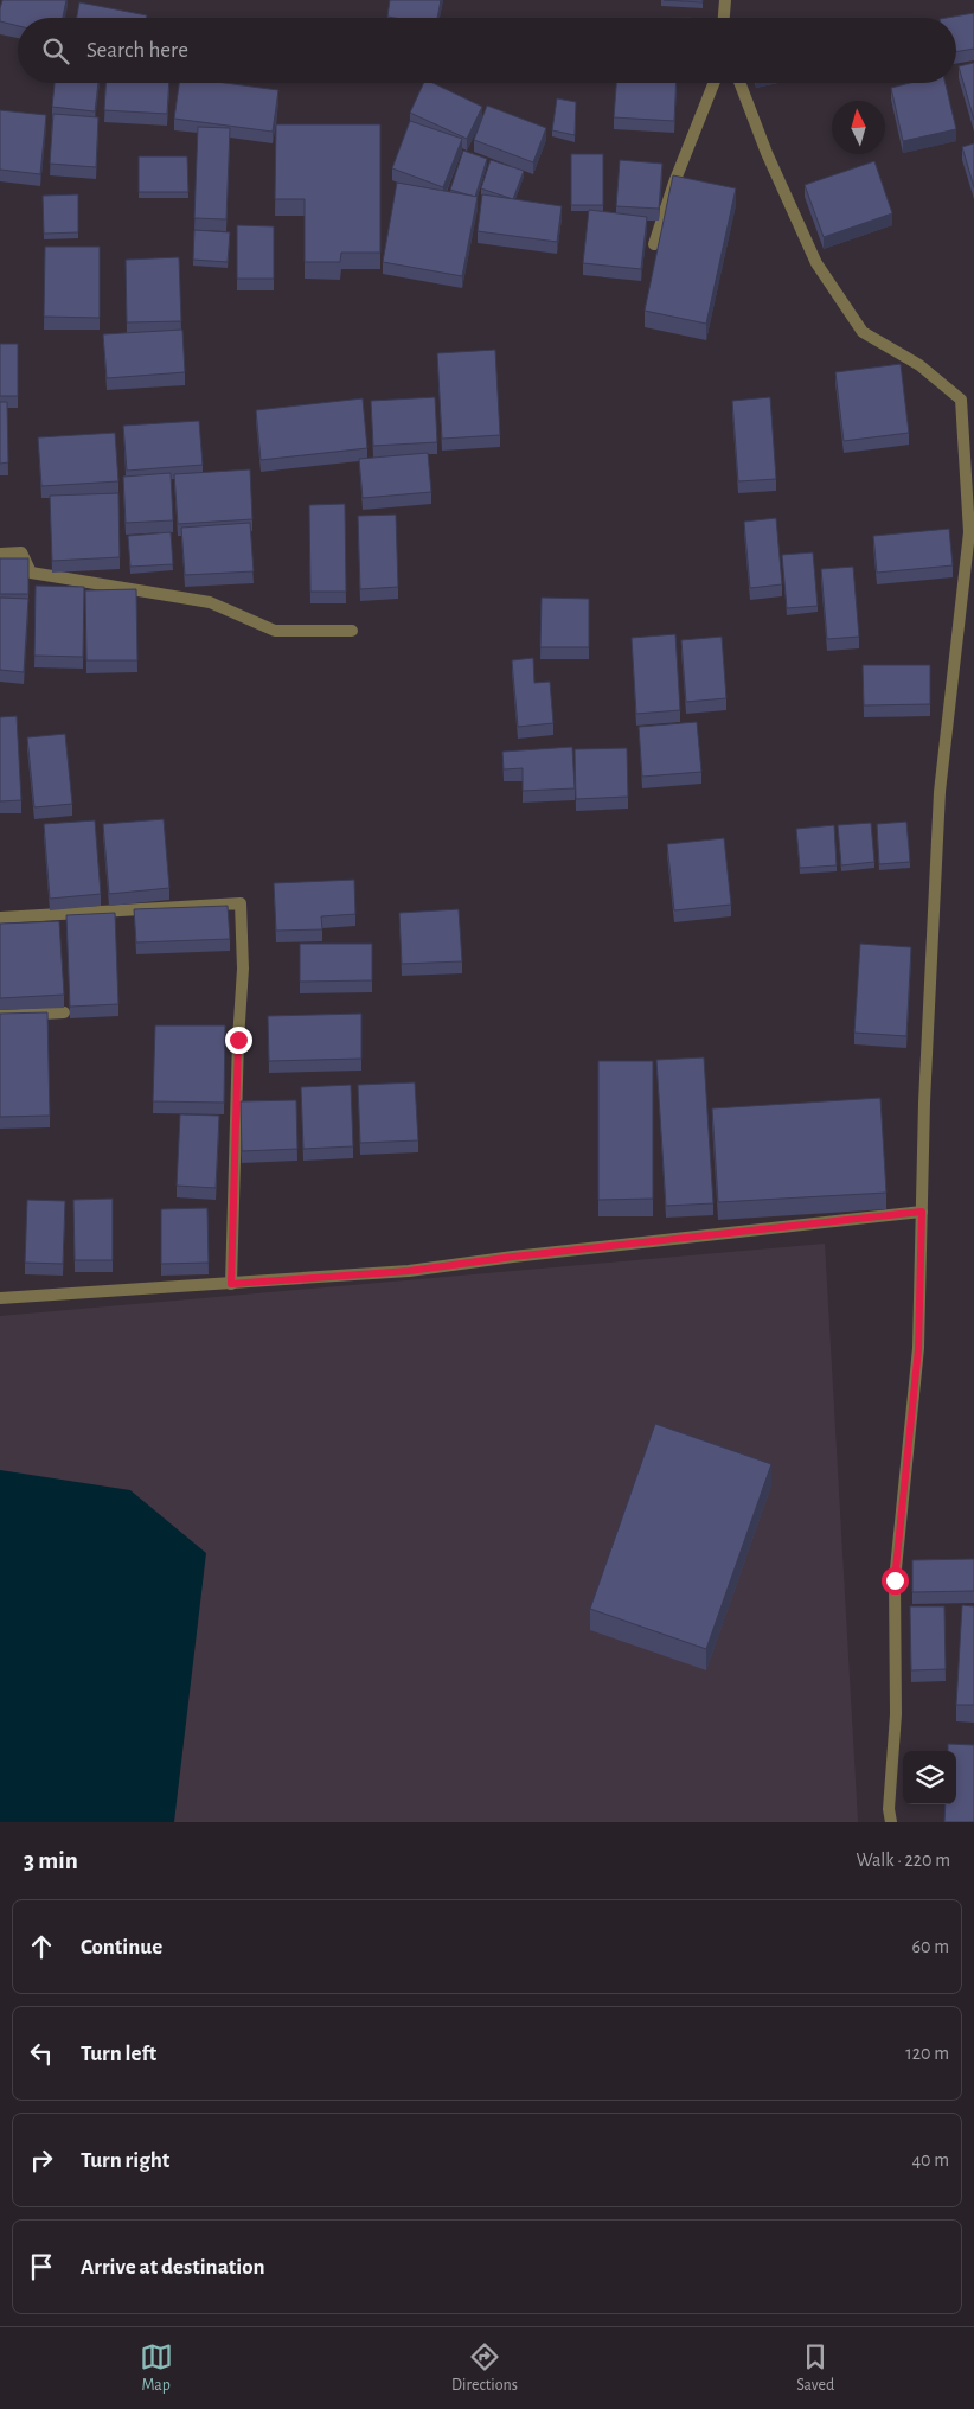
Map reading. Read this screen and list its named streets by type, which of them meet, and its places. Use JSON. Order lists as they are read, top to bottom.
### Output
{
  "north": "top",
  "page": {
    "search": "Search here",
    "heading": ["3 min", "Walk · 220 m"],
    "list": [
      ["Continue", "60 m"],
      ["Turn left", "120 m"],
      ["Turn right", "40 m"],
      "Arrive at destination"
    ],
    "nav": ["Map", "Directions", "Saved"]
  }
}
